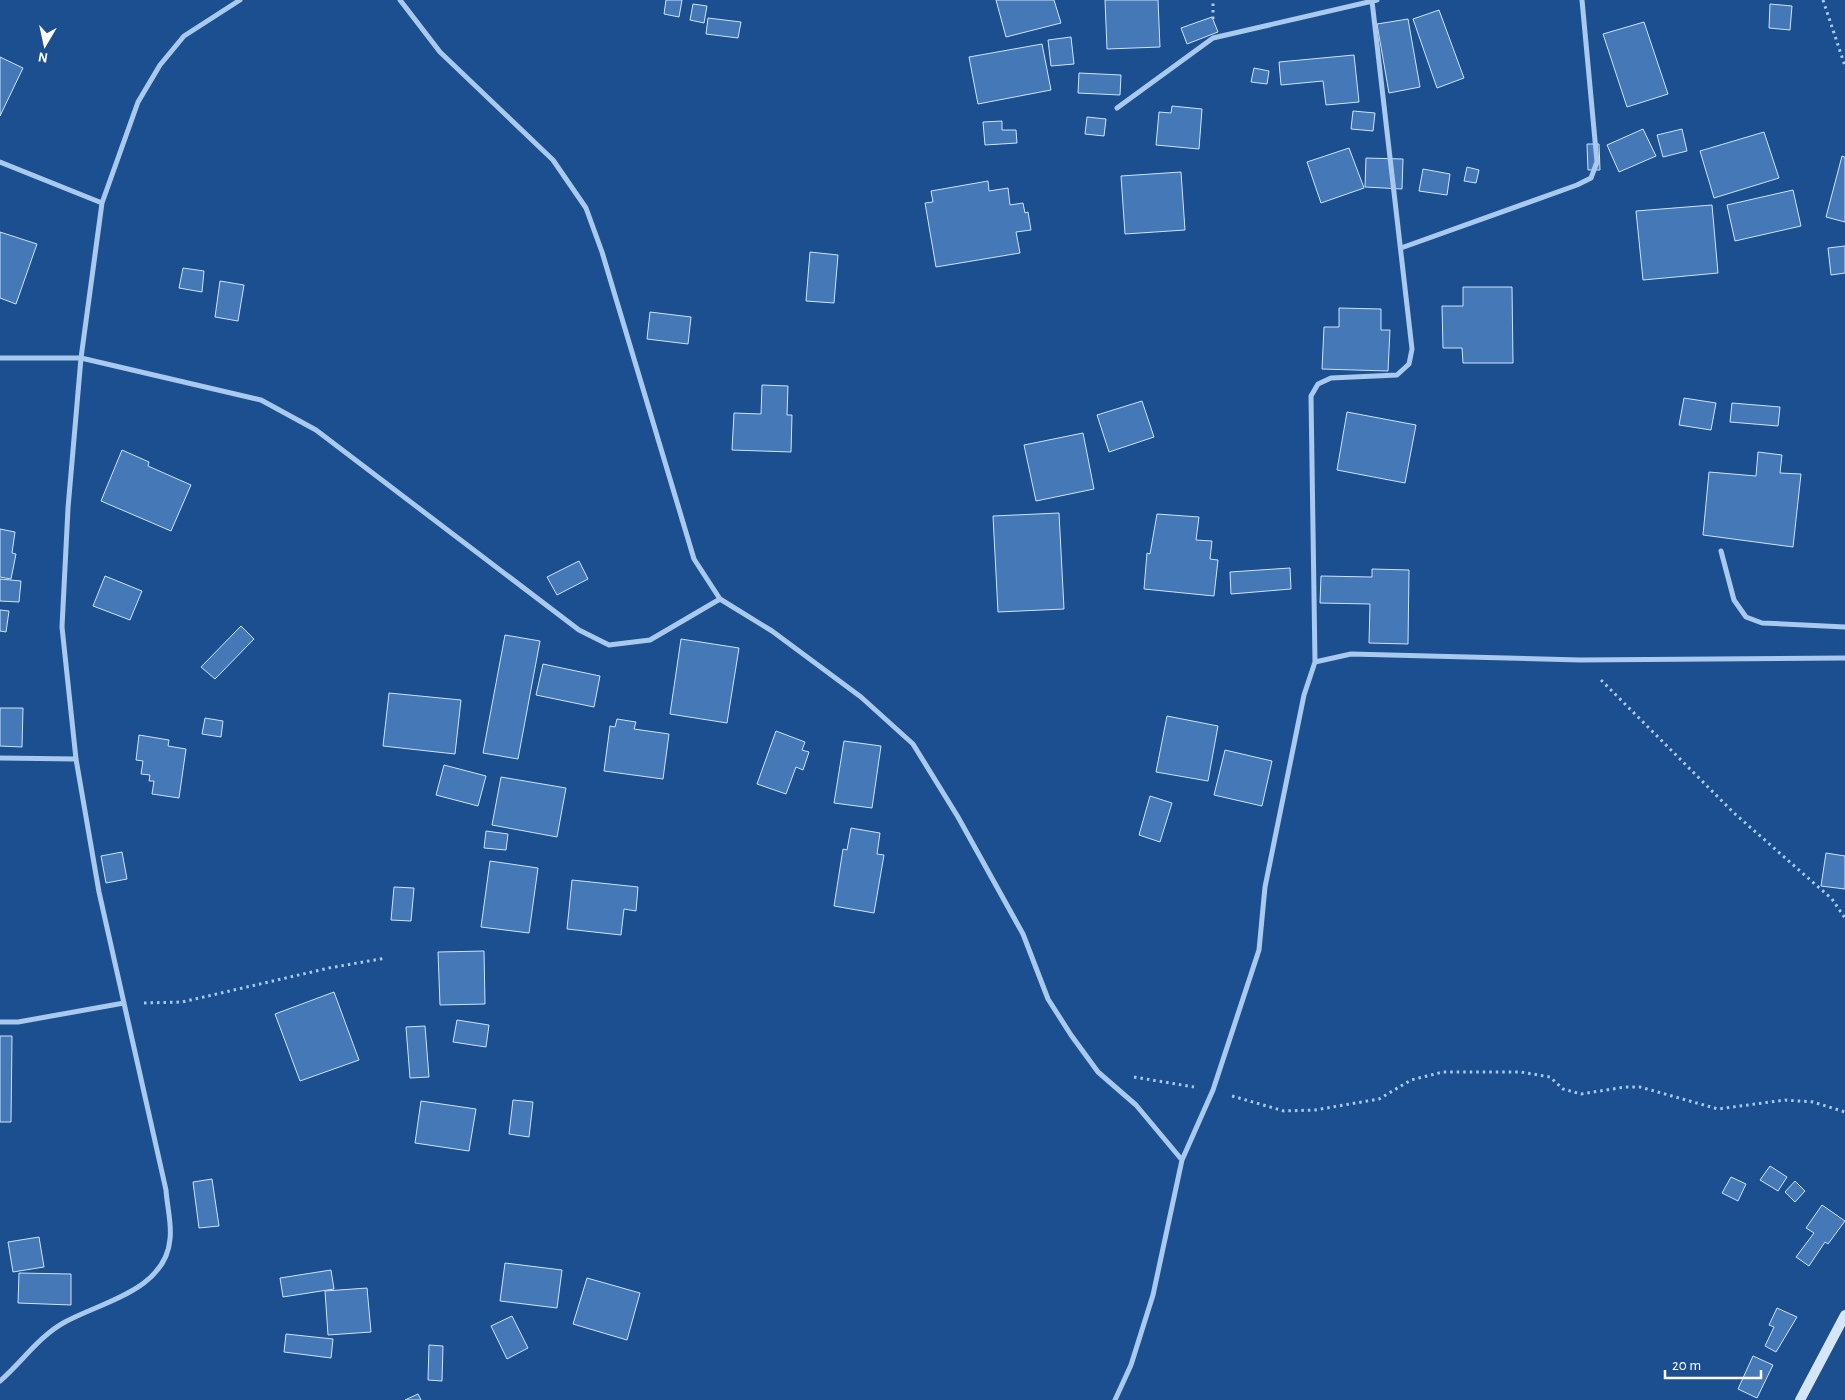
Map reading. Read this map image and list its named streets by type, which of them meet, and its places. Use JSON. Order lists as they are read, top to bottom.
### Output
{
  "scale_bar": "20 m",
  "north": "bottom"
}
